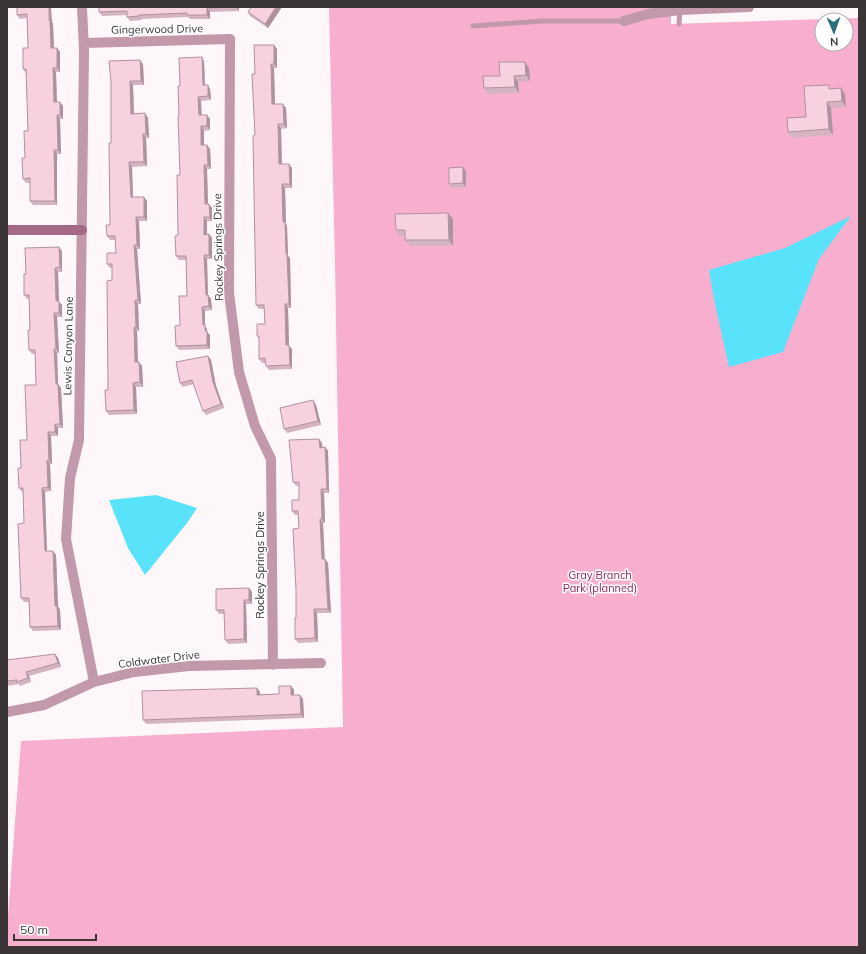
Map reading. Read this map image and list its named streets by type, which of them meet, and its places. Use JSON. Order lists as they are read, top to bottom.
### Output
{
  "streets": {
    "street": [
      "Gingerwood Drive",
      "Rockey Springs Drive",
      "Lewis Canyon Lane",
      "Coldwater Drive"
    ]
  },
  "crossings": [
    ["Gingerwood Drive", "Rockey Springs Drive"],
    ["Gingerwood Drive", "Lewis Canyon Lane"],
    ["Rockey Springs Drive", "Coldwater Drive"],
    ["Lewis Canyon Lane", "Coldwater Drive"]
  ],
  "parks": ["Gray Branch Park (planned)"],
  "scale_bar": "50 m",
  "north": "bottom"
}
